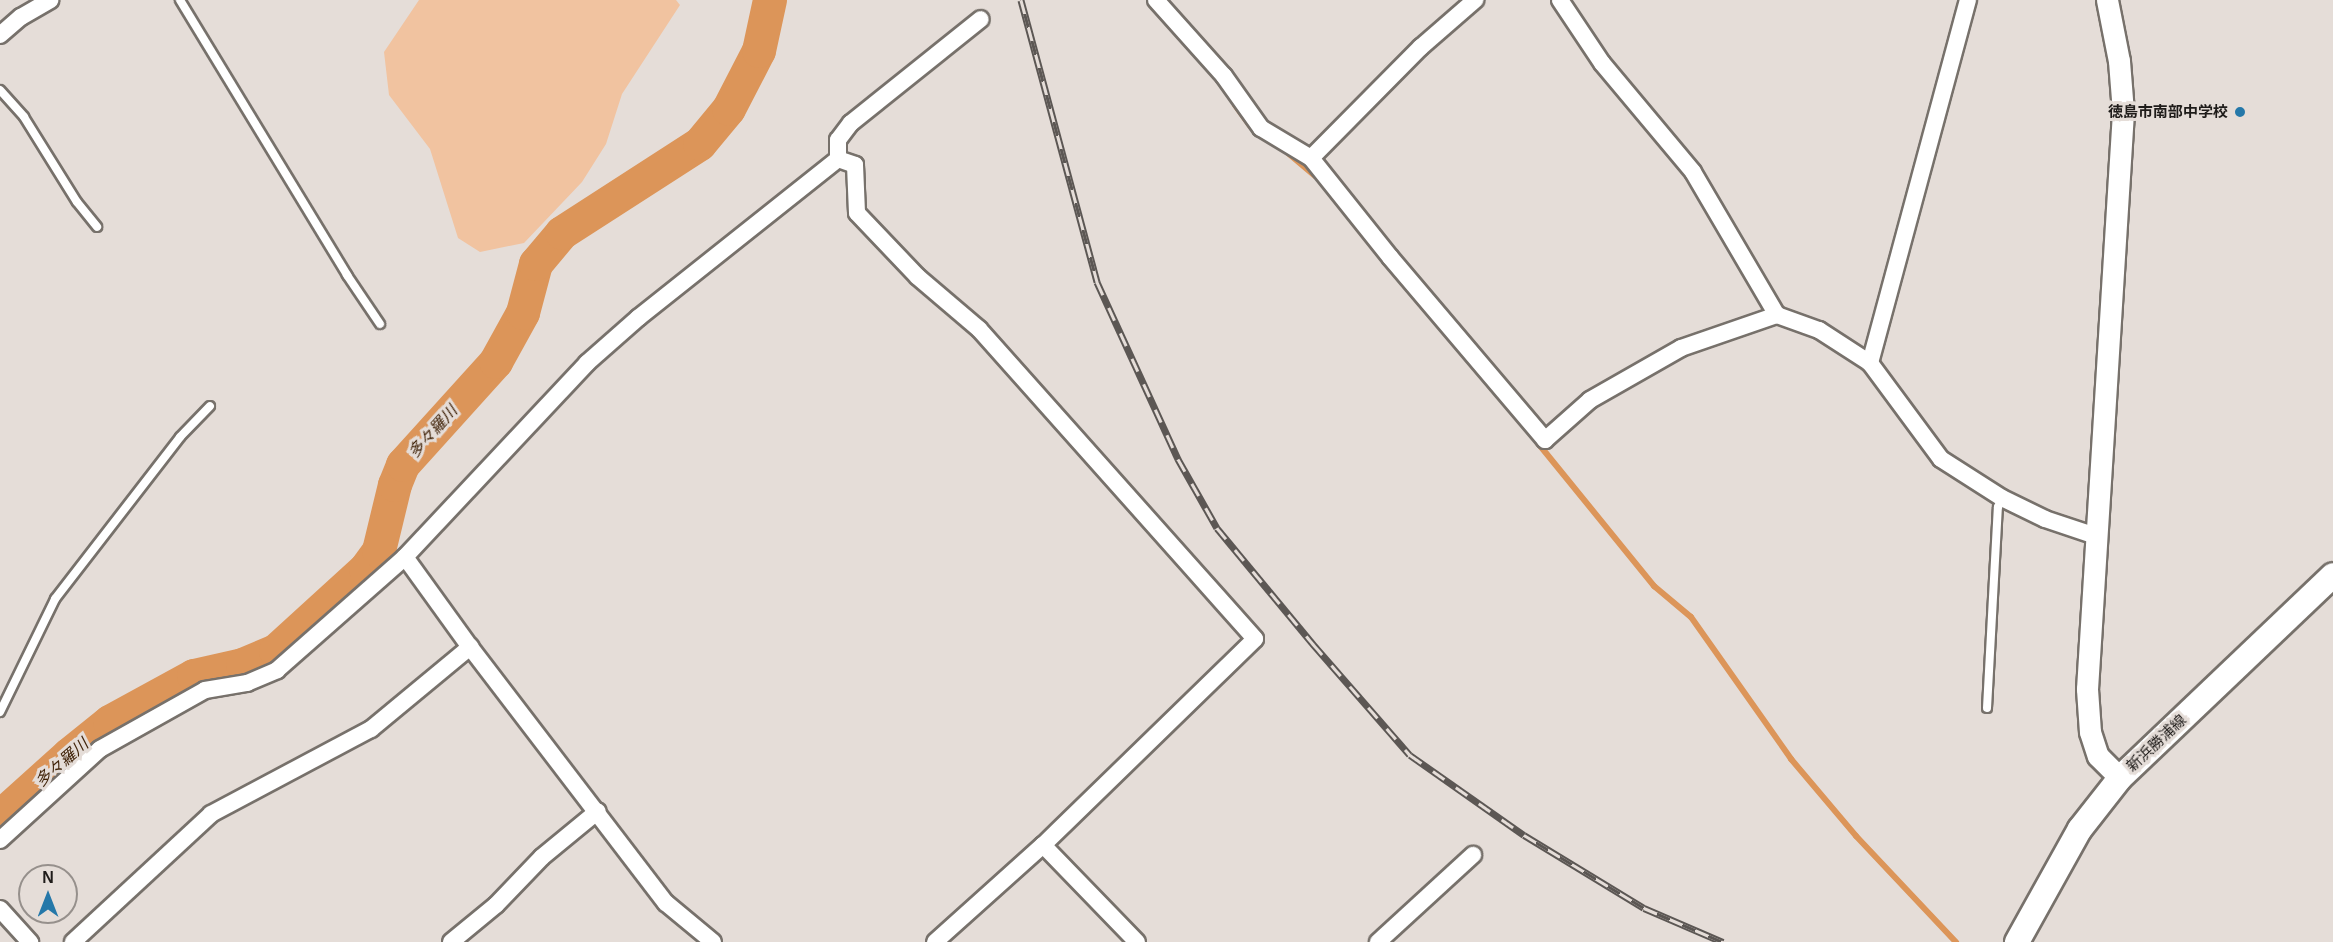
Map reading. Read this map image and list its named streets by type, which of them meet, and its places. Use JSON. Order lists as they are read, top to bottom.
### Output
{
  "streets": {
    "main road": ["新浜勝浦線"]
  },
  "water": ["多々羅川"],
  "places": ["徳島市南部中学校"],
  "north": "top"
}
